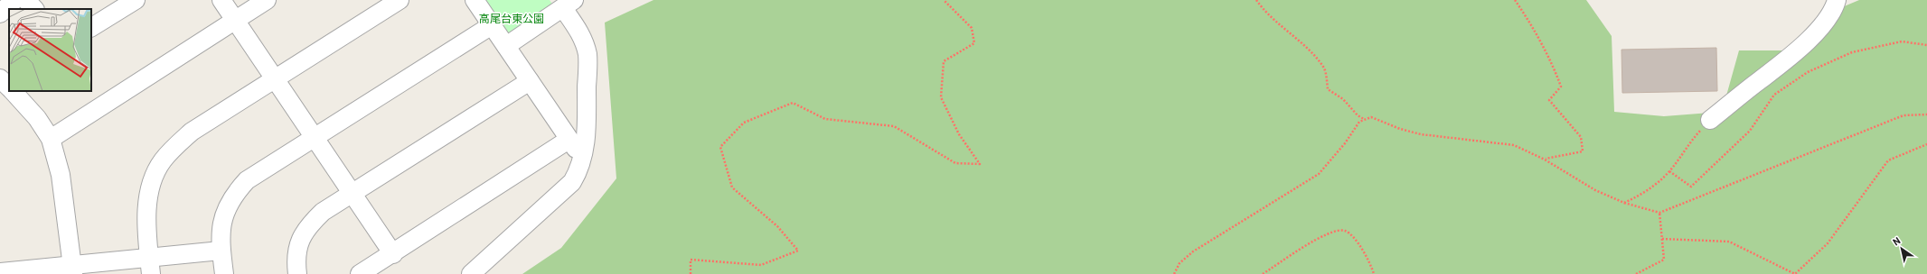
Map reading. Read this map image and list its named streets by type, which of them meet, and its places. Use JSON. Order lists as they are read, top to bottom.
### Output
{
  "parks": ["高尾台東公園"],
  "north": "top left"
}
